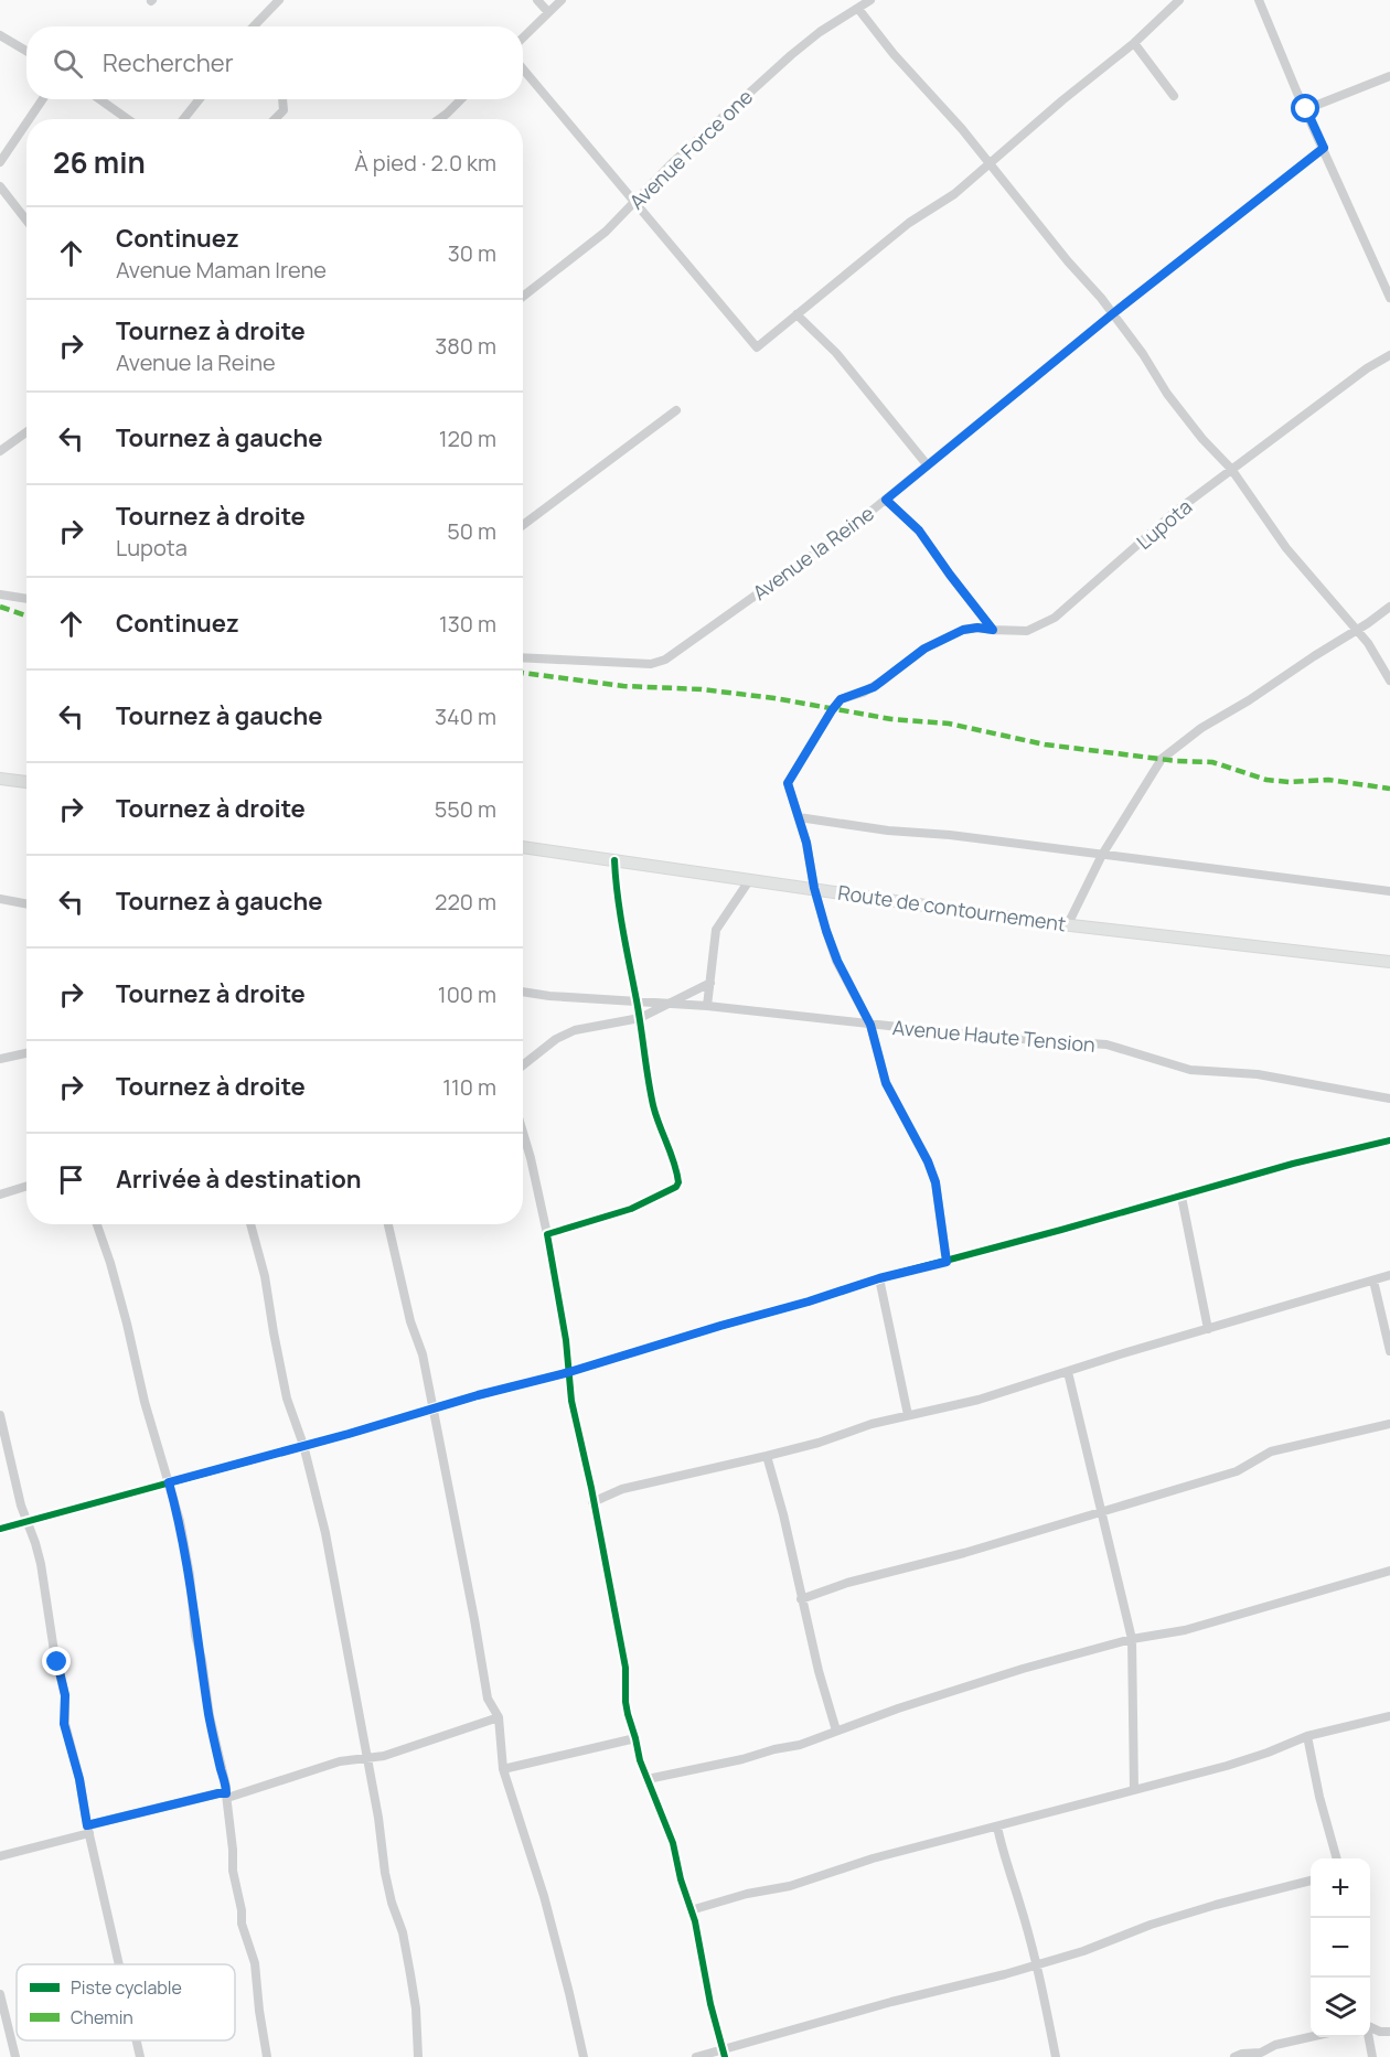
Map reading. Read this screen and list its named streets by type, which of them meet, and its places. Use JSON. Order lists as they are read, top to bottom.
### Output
{
  "streets": {
    "street": [
      "Avenue Force one",
      "Lupota",
      "Avenue la Reine",
      "Route de contournement",
      "Avenue Haute Tension"
    ]
  },
  "crossings": [
    ["Lupota", "Route de contournement"],
    ["Lupota", "Avenue Haute Tension"]
  ],
  "legend": ["Piste cyclable", "Chemin"],
  "page": {
    "search": "Rechercher",
    "heading": ["26 min", "À pied · 2.0 km"],
    "list": [
      ["Continuez", "Avenue Maman Irene", "30 m"],
      ["Tournez à droite", "Avenue la Reine", "380 m"],
      ["Tournez à gauche", "120 m"],
      ["Tournez à droite", "Lupota", "50 m"],
      ["Continuez", "130 m"],
      ["Tournez à gauche", "340 m"],
      ["Tournez à droite", "550 m"],
      ["Tournez à gauche", "220 m"],
      ["Tournez à droite", "100 m"],
      ["Tournez à droite", "110 m"],
      "Arrivée à destination"
    ],
    "map_buttons": ["+", "−"]
  }
}
